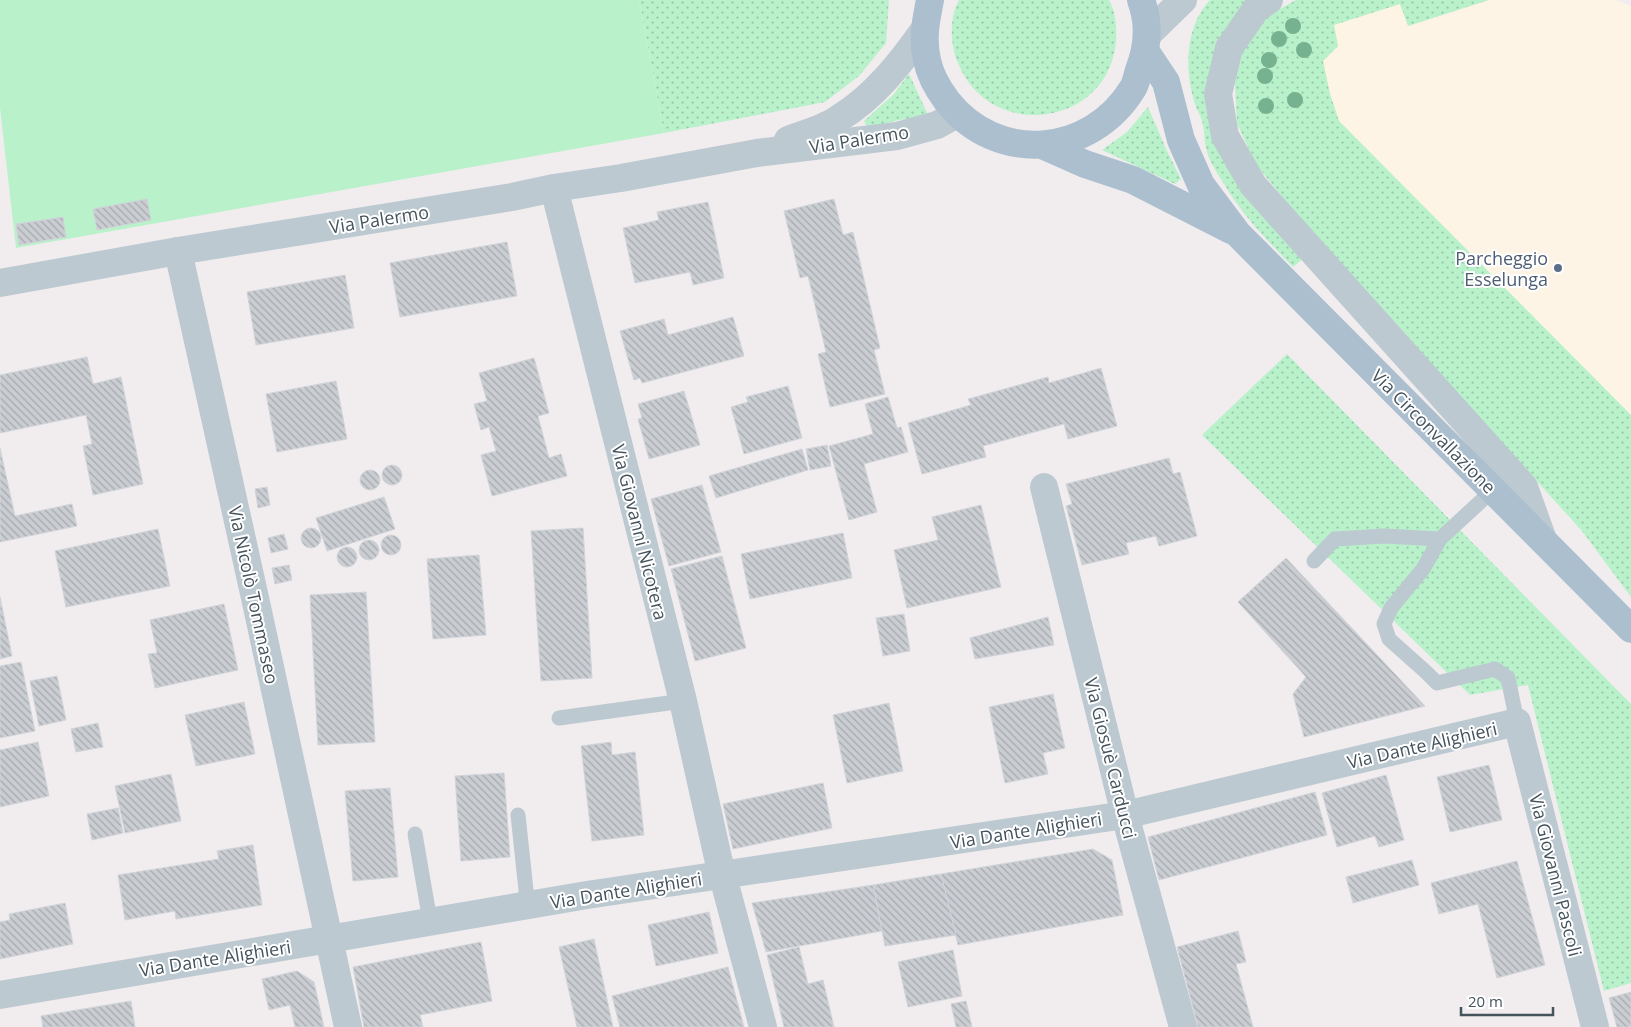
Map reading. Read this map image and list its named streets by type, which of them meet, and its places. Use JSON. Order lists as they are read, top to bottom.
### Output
{
  "streets": {
    "main road": ["Via Circonvallazione"],
    "street": [
      "Via Palermo",
      "Via Giovanni Nicotera",
      "Via Nicolò Tommaseo",
      "Via Dante Alighieri",
      "Via Giosuè Carducci",
      "Via Giovanni Pascoli"
    ]
  },
  "crossings": [
    ["Via Palermo", "Via Giovanni Nicotera"],
    ["Via Palermo", "Via Nicolò Tommaseo"],
    ["Via Giovanni Nicotera", "Via Dante Alighieri"],
    ["Via Nicolò Tommaseo", "Via Dante Alighieri"],
    ["Via Dante Alighieri", "Via Giosuè Carducci"],
    ["Via Dante Alighieri", "Via Giovanni Pascoli"]
  ],
  "places": ["Parcheggio Esselunga"],
  "scale_bar": "20 m"
}
